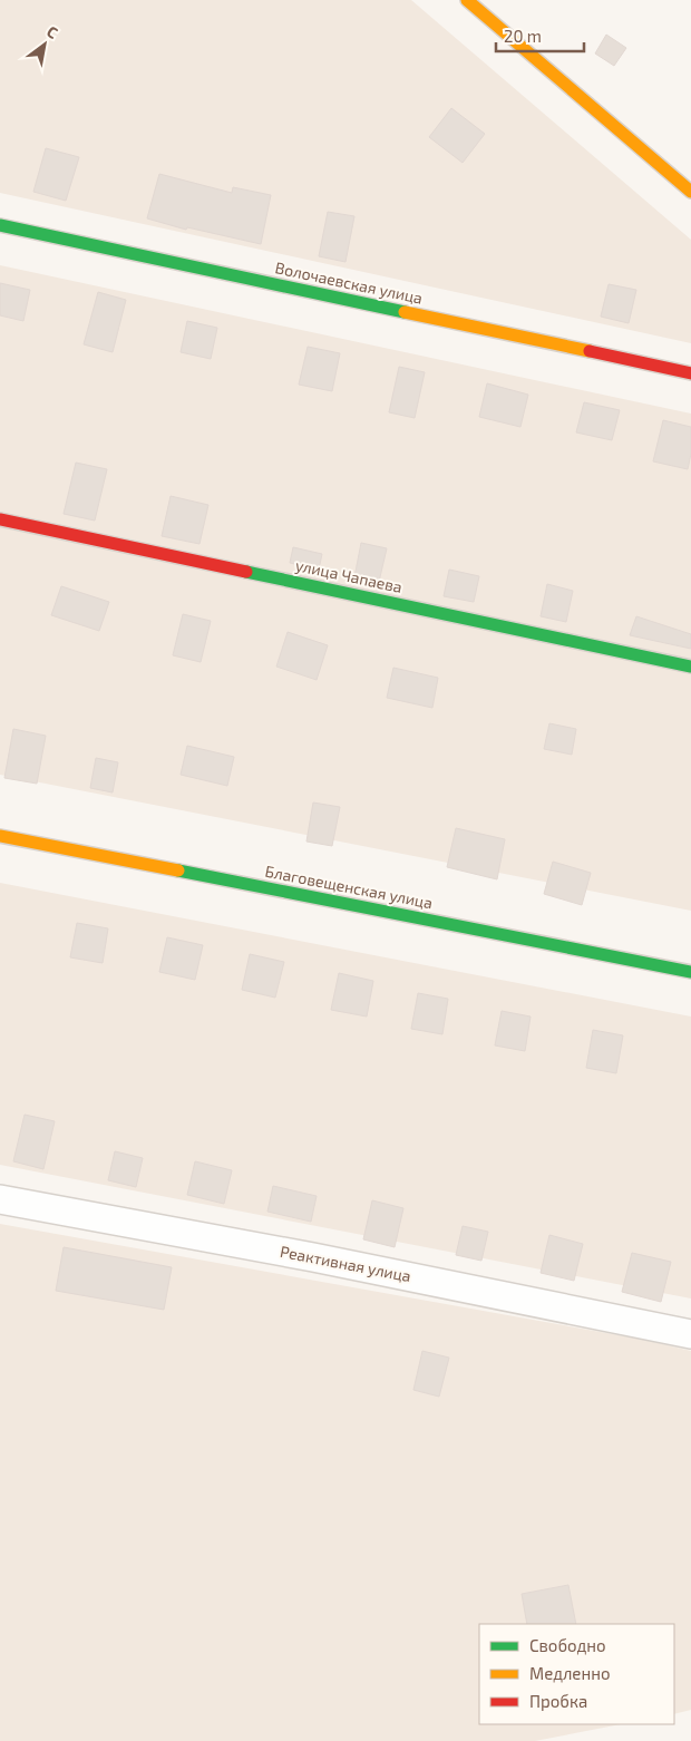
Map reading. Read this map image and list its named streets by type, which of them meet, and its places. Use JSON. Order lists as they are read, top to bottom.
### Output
{
  "streets": {
    "street": [
      "Волочаевская улица",
      "улица Чапаева",
      "Благовещенская улица",
      "Реактивная улица"
    ]
  },
  "legend": ["Свободно", "Медленно", "Пробка"],
  "scale_bar": "20 m",
  "north": "top right"
}
